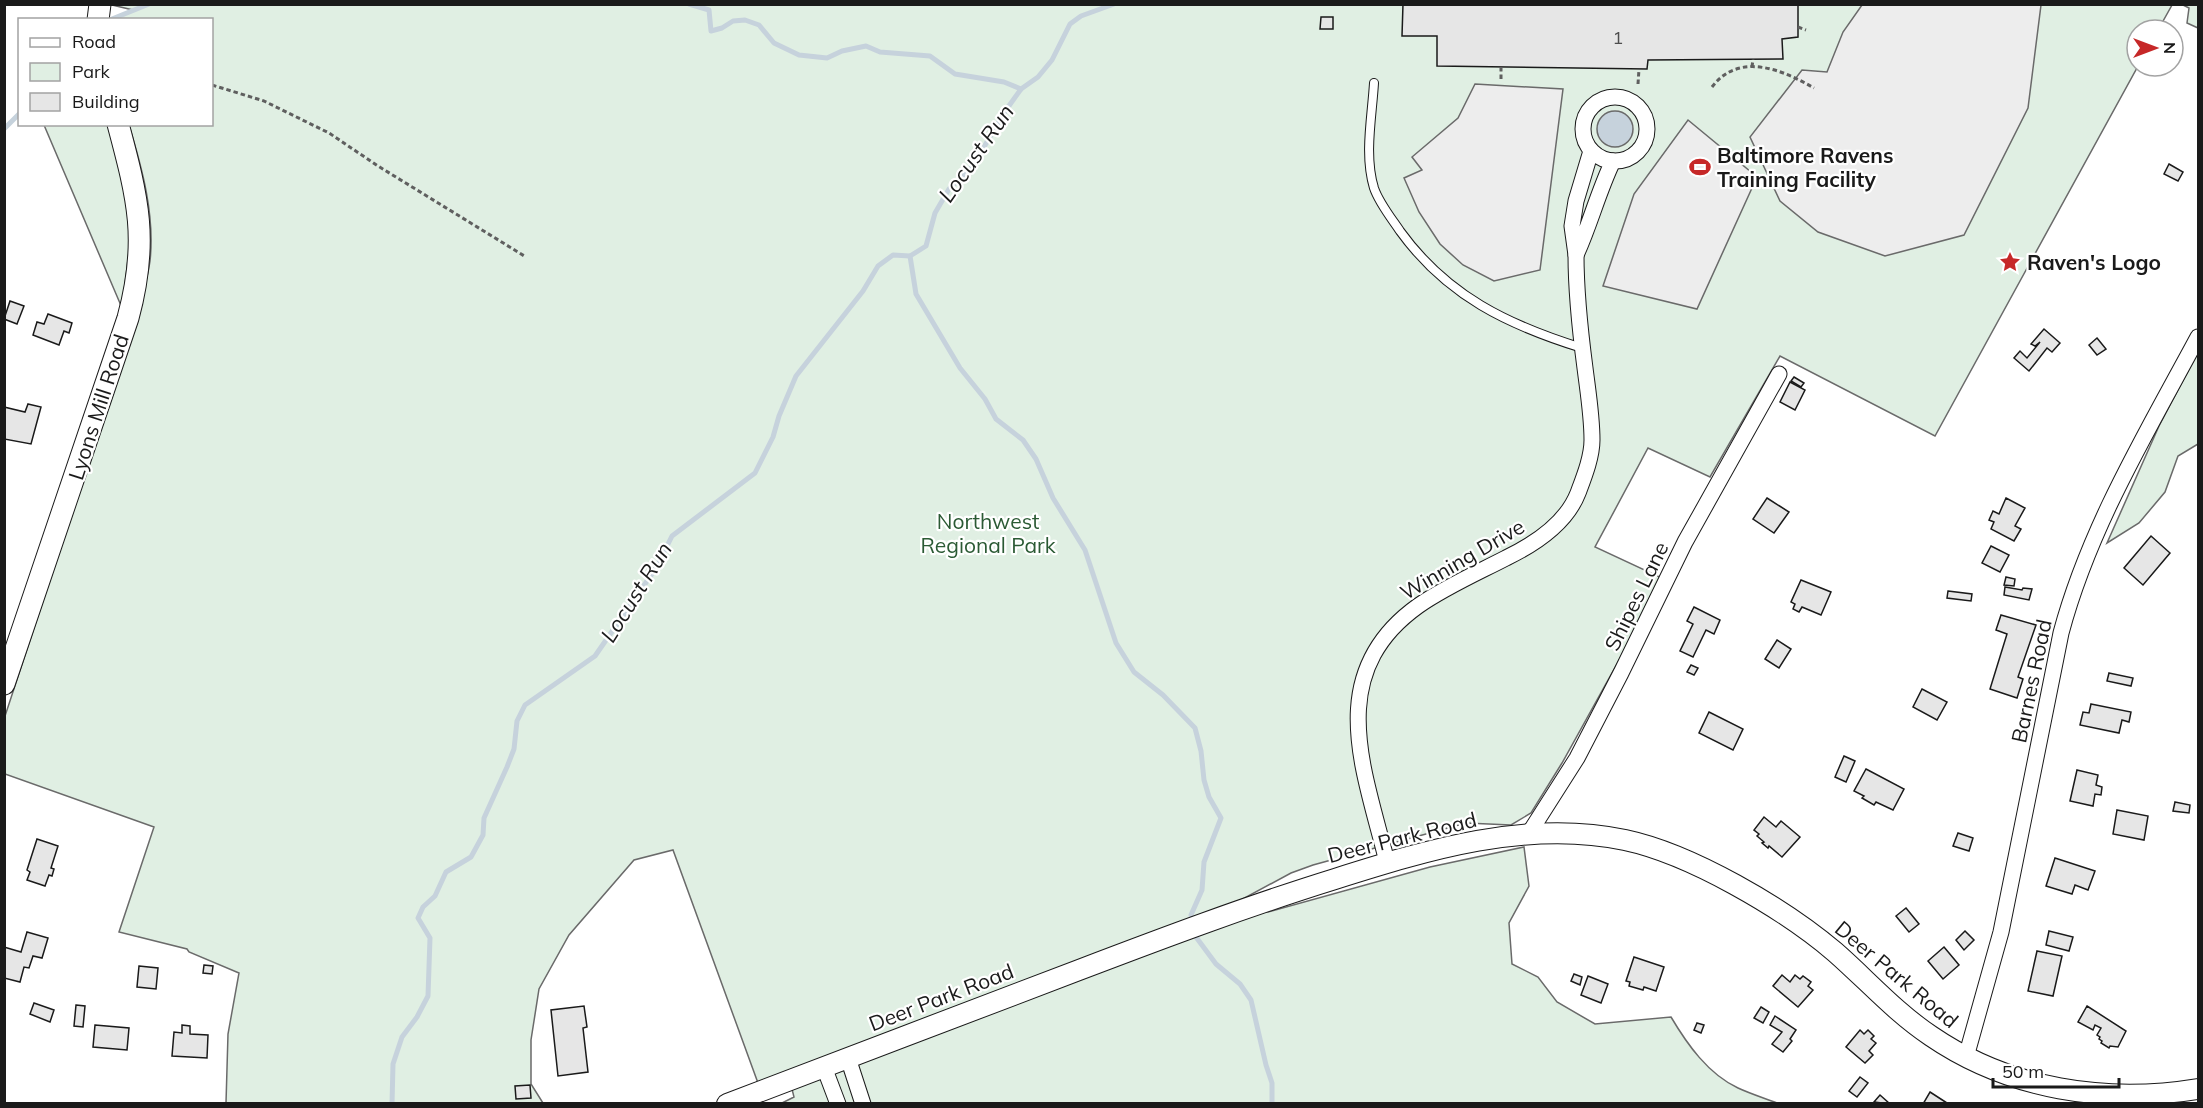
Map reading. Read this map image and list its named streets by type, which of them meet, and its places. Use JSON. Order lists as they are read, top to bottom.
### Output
{
  "streets": {
    "main road": ["Lyons Mill Road"],
    "street": [
      "Winning Drive",
      "Shipes Lane",
      "Barnes Road",
      "Deer Park Road"
    ]
  },
  "crossings": [
    ["Winning Drive", "Deer Park Road"],
    ["Shipes Lane", "Deer Park Road"],
    ["Barnes Road", "Deer Park Road"]
  ],
  "water": ["Locust Run"],
  "parks": ["Northwest Regional Park"],
  "places": {
    "sports": ["Baltimore Ravens Training Facility"],
    "place": ["Raven's Logo"]
  },
  "house_numbers": ["1"],
  "legend": ["Road", "Park", "Building"],
  "scale_bar": "50 m",
  "north": "right"
}
